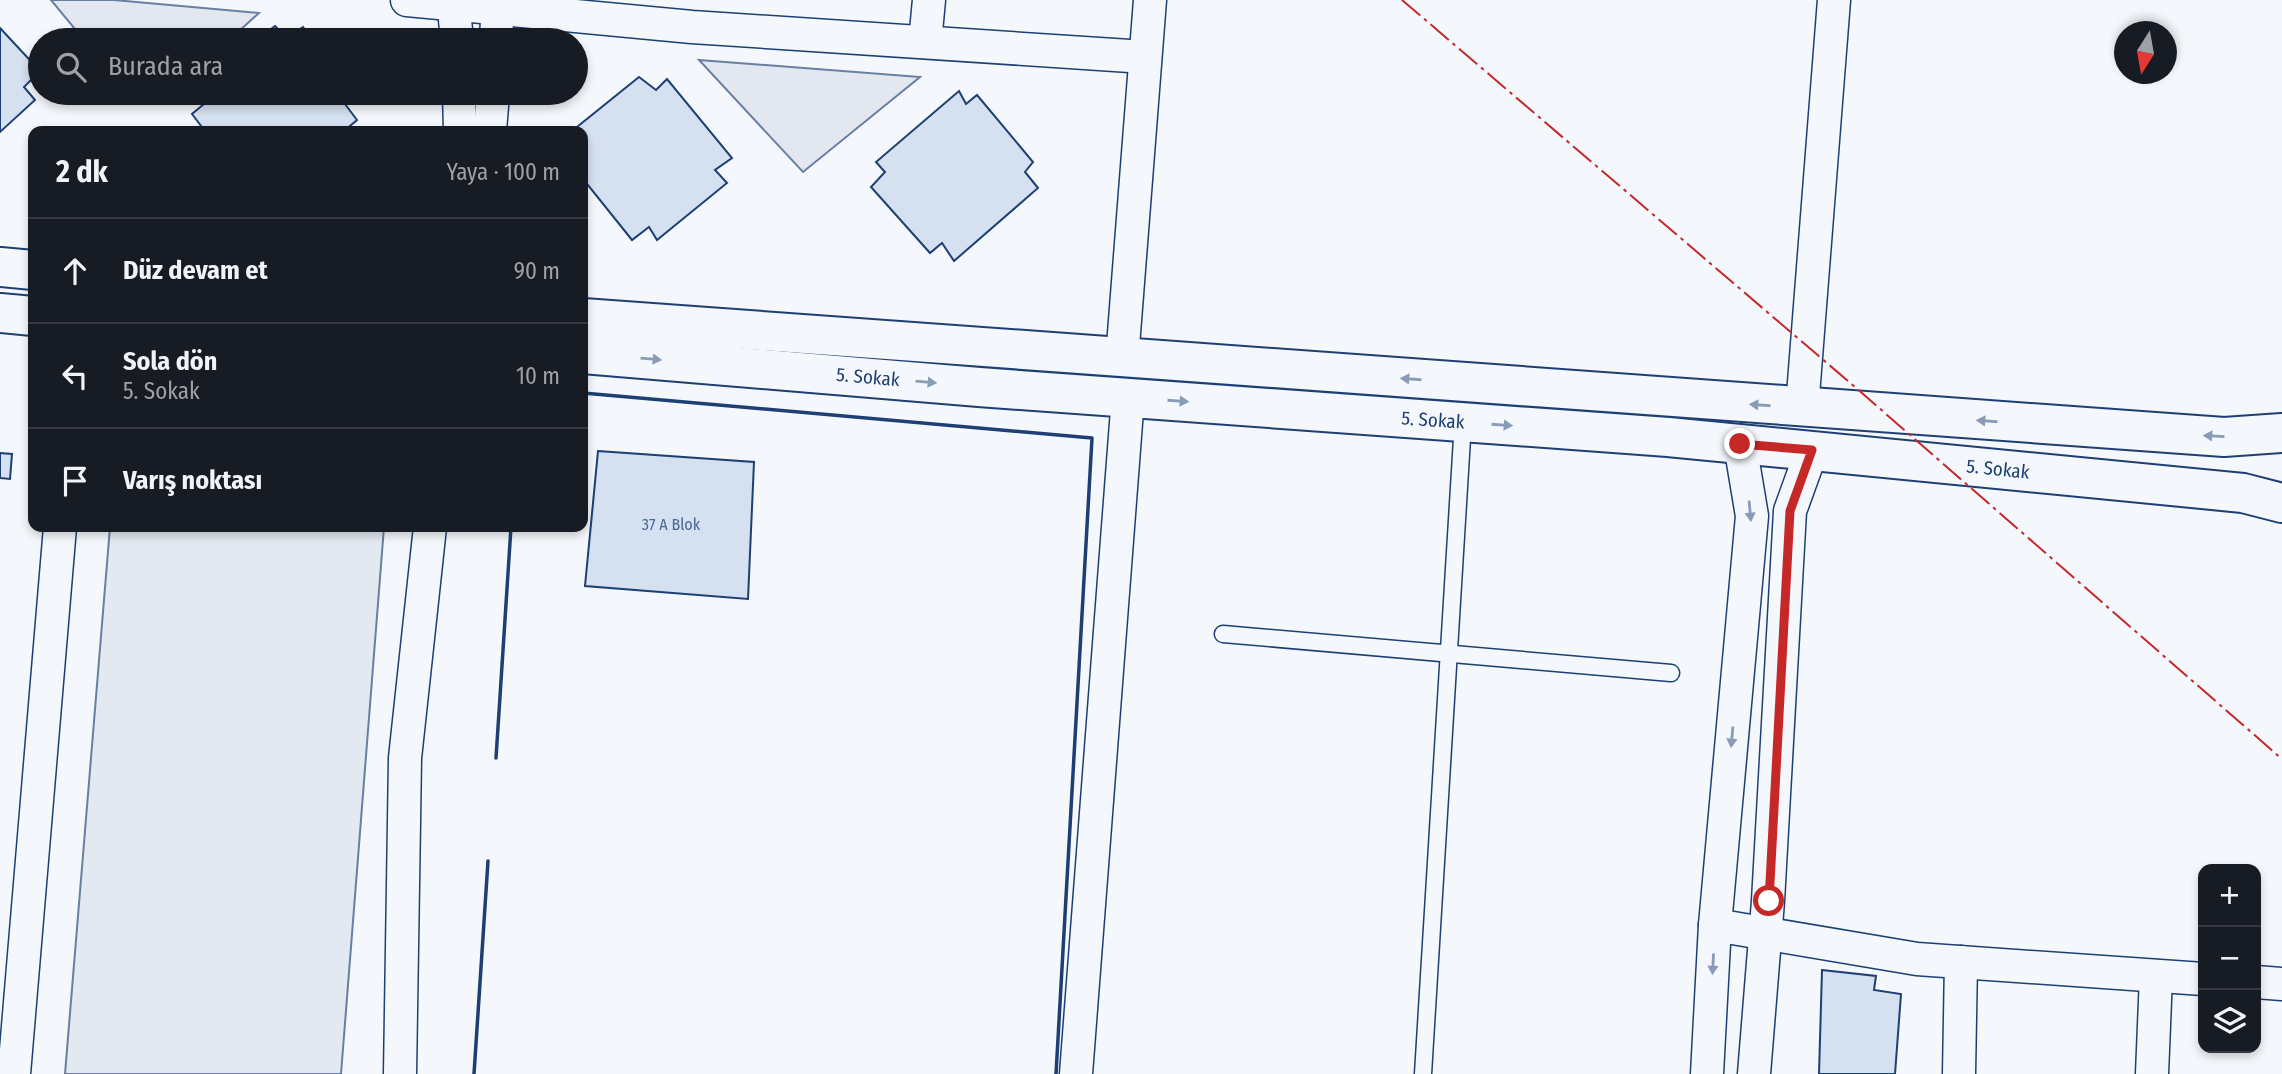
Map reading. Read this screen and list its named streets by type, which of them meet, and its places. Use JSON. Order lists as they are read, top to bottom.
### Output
{
  "streets": {
    "street": ["5. Sokak"]
  },
  "house_numbers": ["37 A Blok"],
  "north": "bottom",
  "page": {
    "search": "Burada ara",
    "heading": ["2 dk", "Yaya · 100 m"],
    "list": [
      ["Düz devam et", "90 m"],
      ["Sola dön", "5. Sokak", "10 m"],
      "Varış noktası"
    ],
    "map_buttons": ["+", "−"]
  }
}
